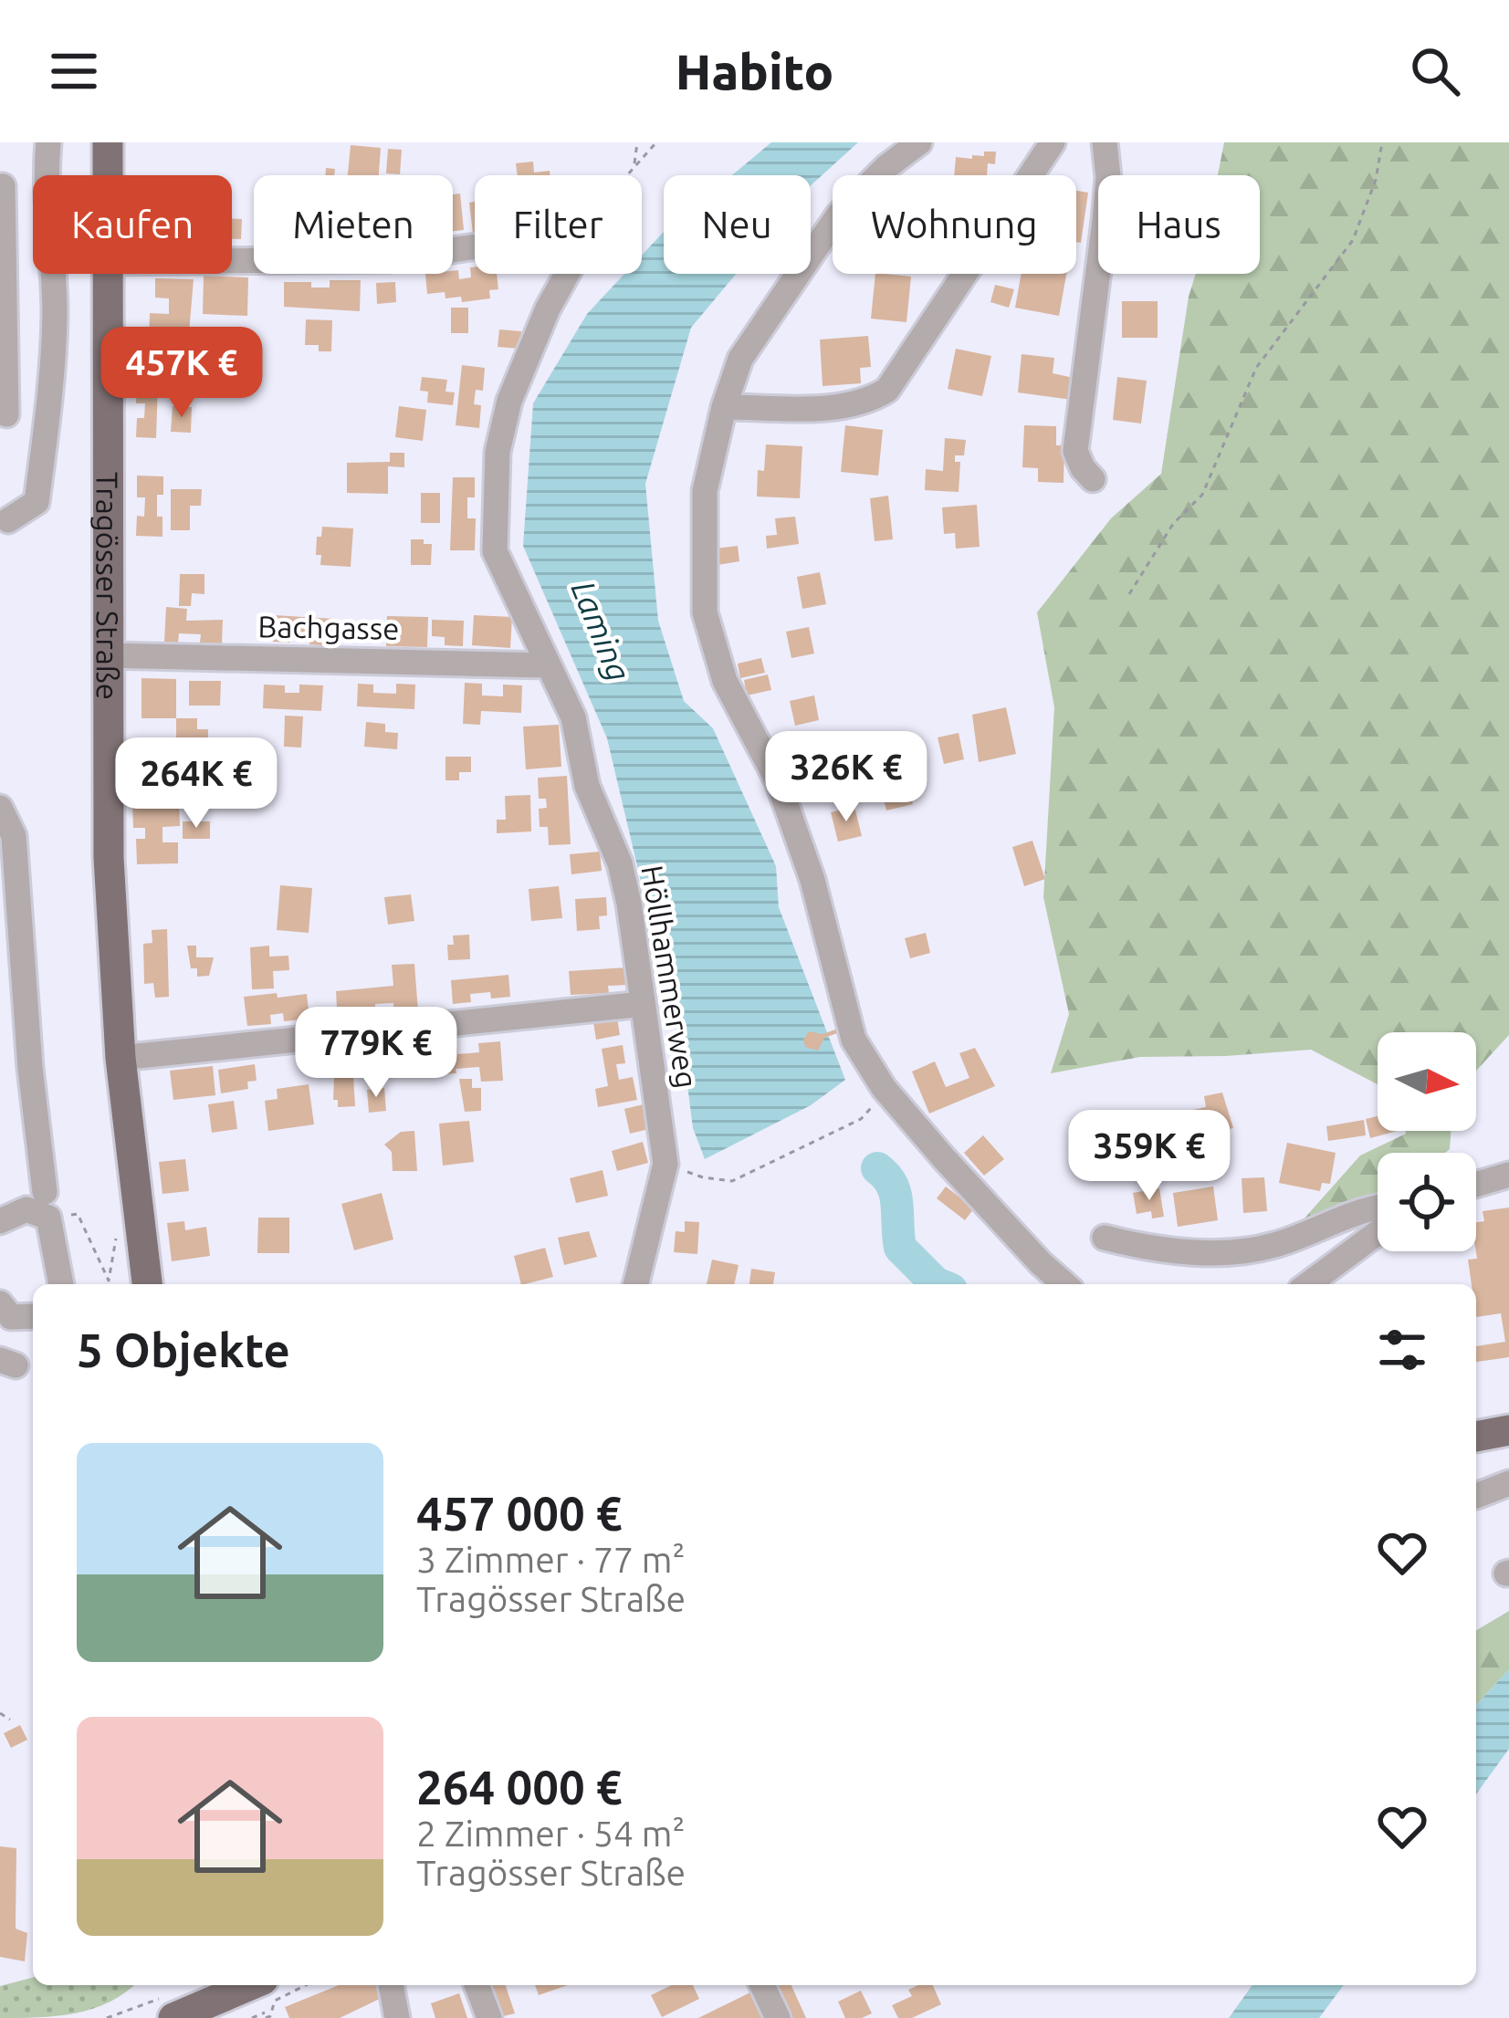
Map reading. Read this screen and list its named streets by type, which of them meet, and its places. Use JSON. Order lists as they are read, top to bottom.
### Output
{
  "streets": {
    "main road": ["Tragösser Straße"],
    "street": ["Bachgasse", "Höllhammerweg"]
  },
  "crossings": [
    ["Tragösser Straße", "Bachgasse"],
    ["Bachgasse", "Höllhammerweg"]
  ],
  "water": ["Laming"],
  "north": "right",
  "page": {
    "header": "Habito",
    "chip": [
      "Kaufen",
      "Mieten",
      "Filter",
      "Neu",
      "Wohnung",
      "Haus"
    ],
    "price": [
      "457K €",
      "326K €",
      "264K €",
      "779K €",
      "359K €"
    ],
    "heading": "5 Objekte",
    "list": [
      {
        "name": "457 000 €",
        "note": "3 Zimmer · 77 m² · Tragösser Straße"
      },
      {
        "name": "264 000 €",
        "note": "2 Zimmer · 54 m² · Tragösser Straße"
      }
    ]
  }
}
